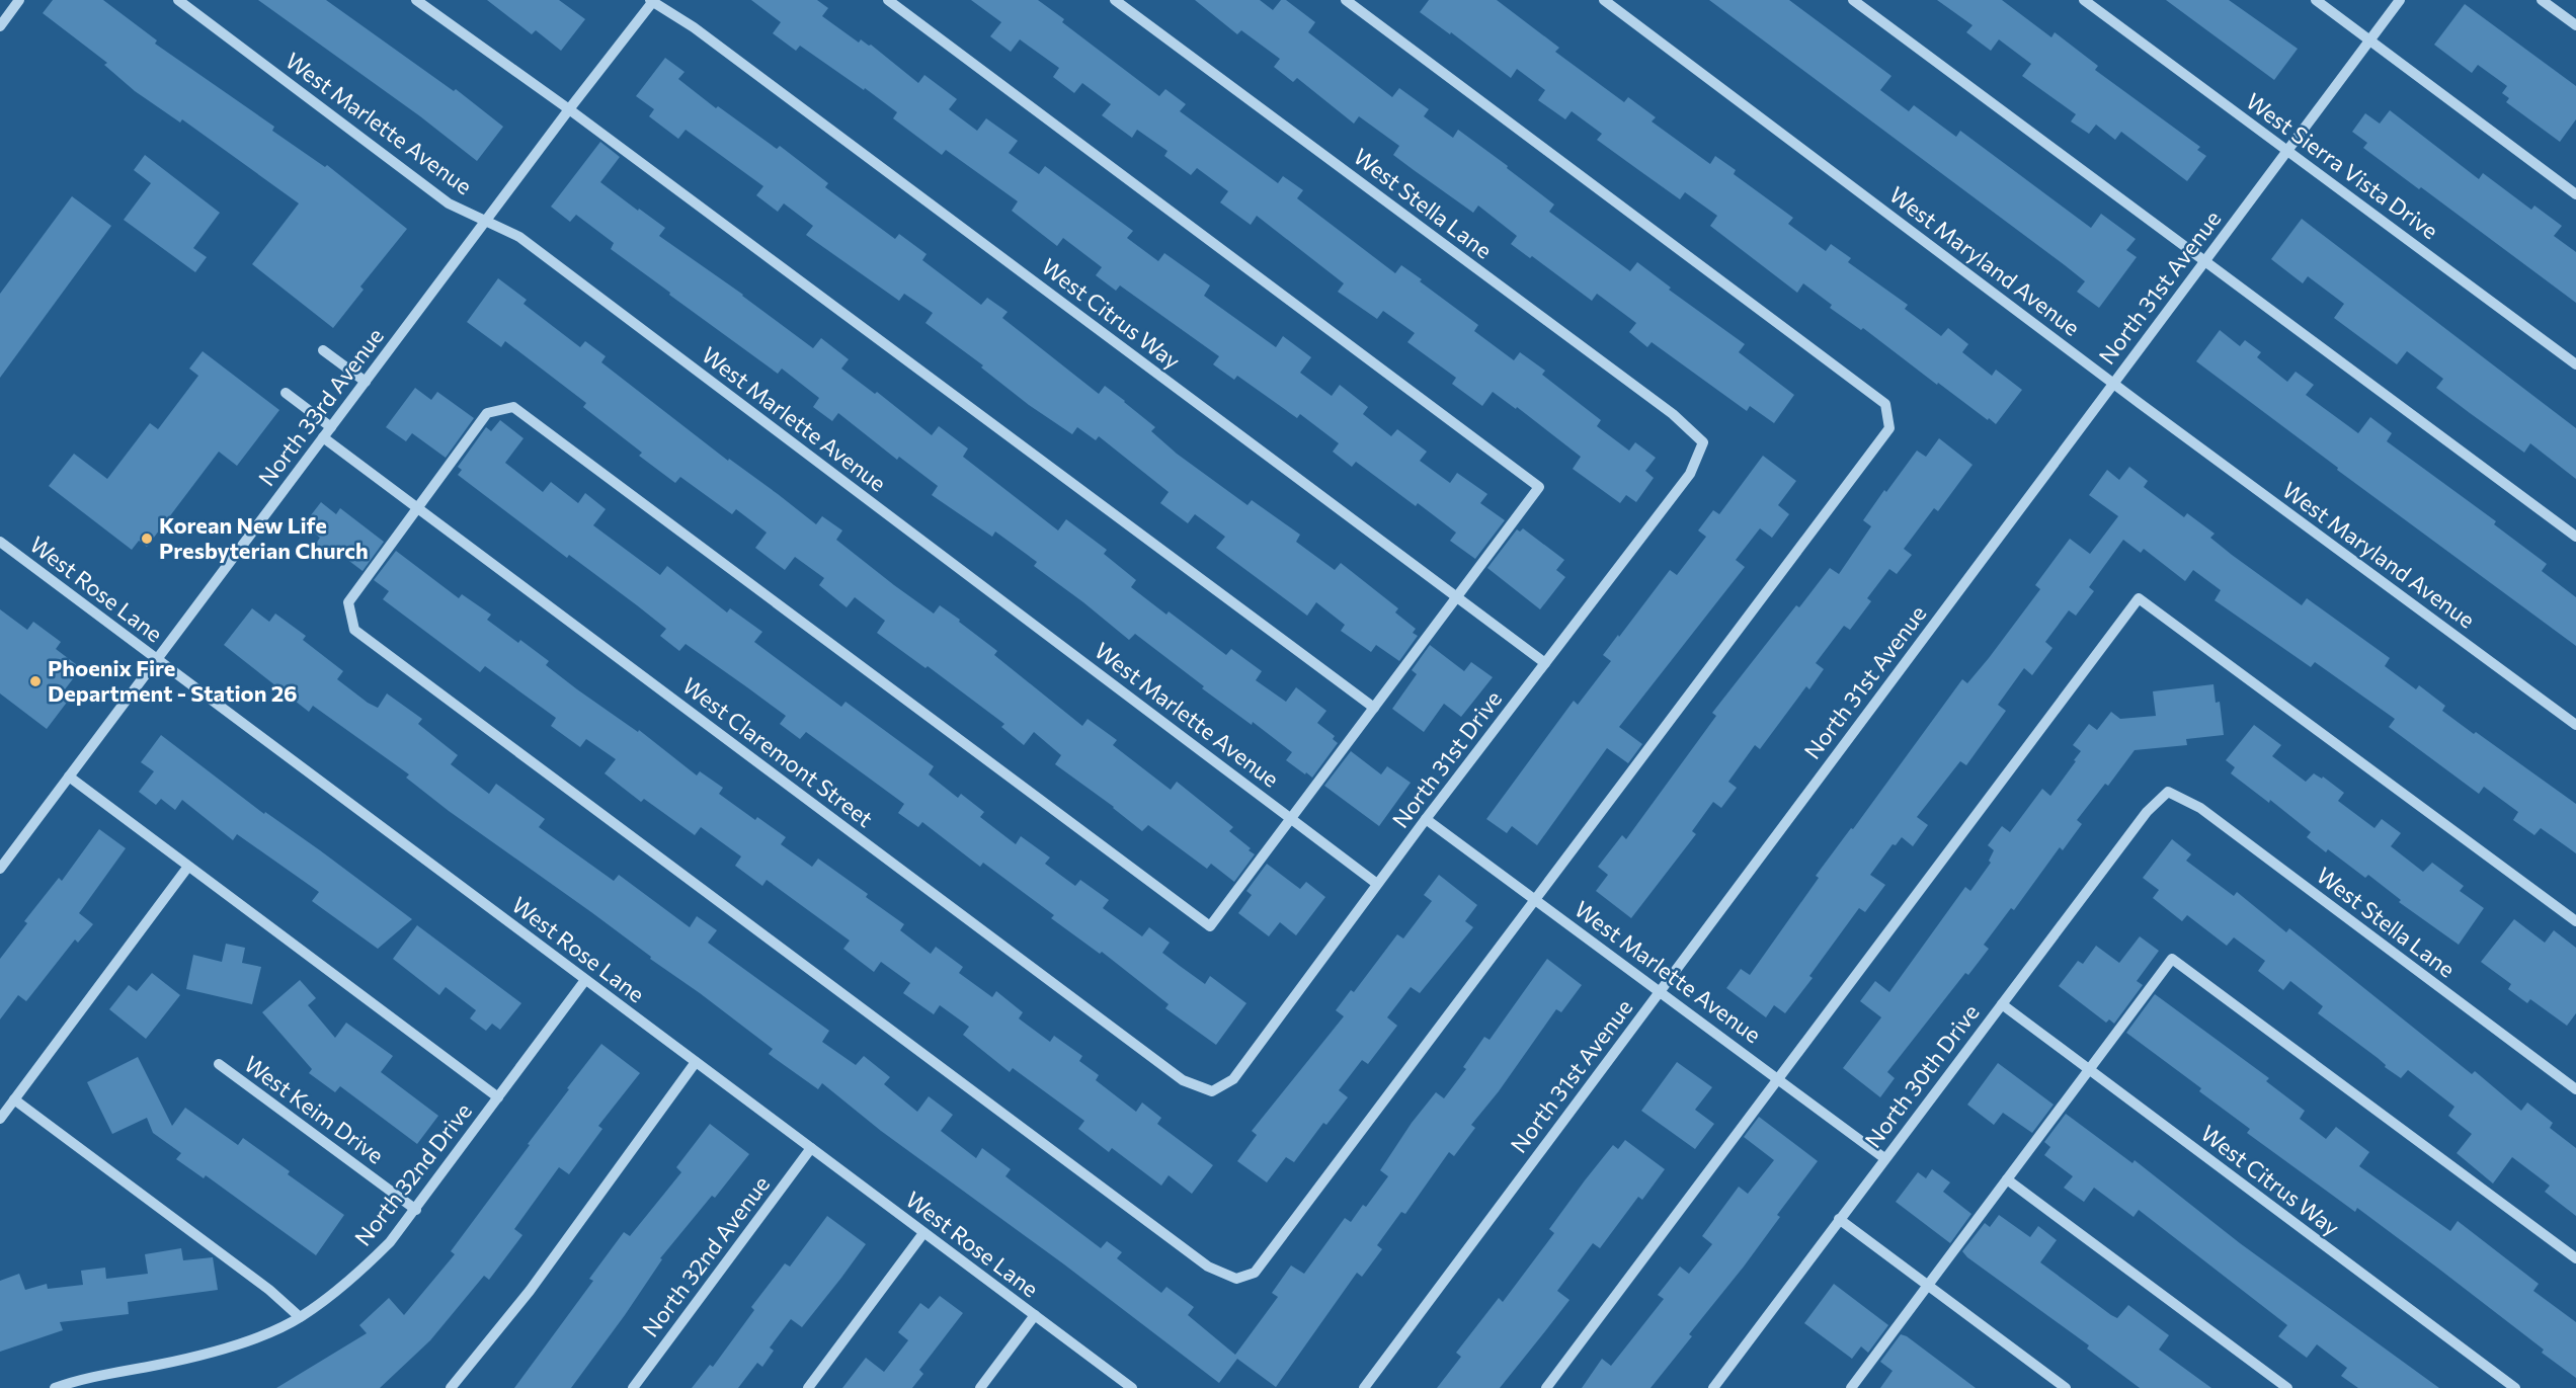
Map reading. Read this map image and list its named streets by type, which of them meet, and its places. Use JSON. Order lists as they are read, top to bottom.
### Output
{
  "streets": {
    "street": [
      "West Marlette Avenue",
      "West Sierra Vista Drive",
      "West Stella Lane",
      "West Maryland Avenue",
      "North 31st Avenue",
      "West Citrus Way",
      "North 33rd Avenue",
      "West Rose Lane",
      "West Claremont Street",
      "North 31st Drive",
      "North 30th Drive",
      "West Keim Drive",
      "North 32nd Drive",
      "North 32nd Avenue"
    ]
  },
  "crossings": [
    ["West Marlette Avenue", "North 31st Avenue"],
    ["West Marlette Avenue", "North 33rd Avenue"],
    ["West Marlette Avenue", "North 31st Drive"],
    ["West Marlette Avenue", "North 30th Drive"],
    ["West Sierra Vista Drive", "North 31st Avenue"],
    ["West Stella Lane", "North 31st Drive"],
    ["West Stella Lane", "North 30th Drive"],
    ["West Maryland Avenue", "North 31st Avenue"],
    ["West Citrus Way", "North 33rd Avenue"],
    ["West Citrus Way", "North 31st Drive"],
    ["West Citrus Way", "North 30th Drive"],
    ["North 33rd Avenue", "West Rose Lane"],
    ["North 33rd Avenue", "West Claremont Street"],
    ["West Rose Lane", "North 32nd Drive"],
    ["West Rose Lane", "North 32nd Avenue"],
    ["West Claremont Street", "North 31st Drive"],
    ["West Keim Drive", "North 32nd Drive"]
  ],
  "places": ["Korean New Life Presbyterian Church", "Phoenix Fire Department - Station 26"]
}
